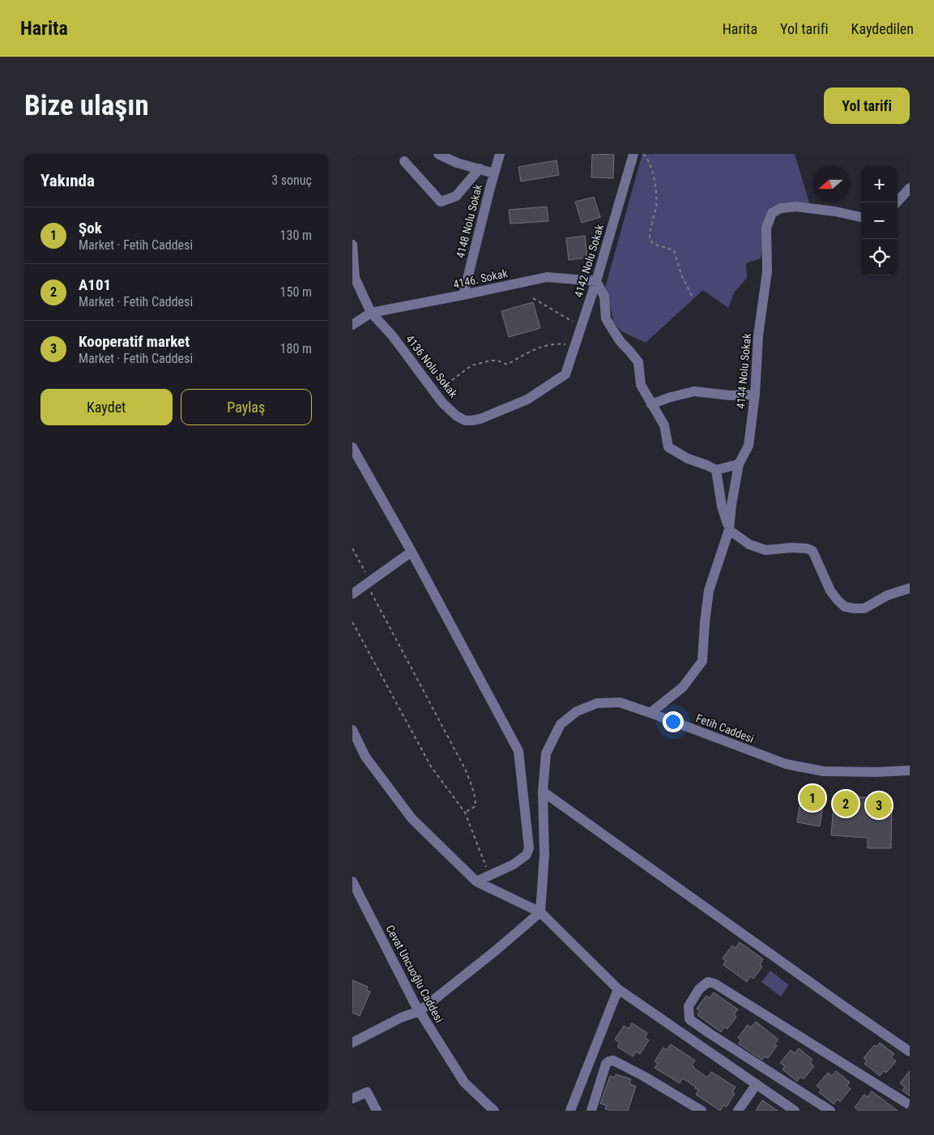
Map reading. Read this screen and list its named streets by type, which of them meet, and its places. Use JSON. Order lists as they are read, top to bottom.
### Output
{
  "streets": {
    "street": [
      "4148 Nolu Sokak",
      "4142 Nolu Sokak",
      "4146. Sokak",
      "4136 Nolu Sokak",
      "4144 Nolu Sokak",
      "Fetih Caddesi",
      "Cevat Uncuoğlu Caddesi"
    ]
  },
  "crossings": [
    ["4148 Nolu Sokak", "4146. Sokak"],
    ["4142 Nolu Sokak", "4146. Sokak"],
    ["4142 Nolu Sokak", "4136 Nolu Sokak"],
    ["4146. Sokak", "4136 Nolu Sokak"],
    ["4144 Nolu Sokak", "Fetih Caddesi"]
  ],
  "north": "left",
  "page": {
    "header": "Harita",
    "nav": ["Harita", "Yol tarifi", "Kaydedilen"],
    "buttons": [
      "Yol tarifi",
      ["Kaydet", "Paylaş"]
    ],
    "title": "Bize ulaşın",
    "heading": ["Yakında", "3 sonuç"],
    "map_buttons": ["+", "−"],
    "list": [
      {
        "mark": "1",
        "name": "Şok",
        "note": "Market · Fetih Caddesi",
        "value": "130 m"
      },
      {
        "mark": "2",
        "name": "A101",
        "note": "Market · Fetih Caddesi",
        "value": "150 m"
      },
      {
        "mark": "3",
        "name": "Kooperatif market",
        "note": "Market · Fetih Caddesi",
        "value": "180 m"
      }
    ],
    "pins": ["1", "2", "3"]
  }
}
